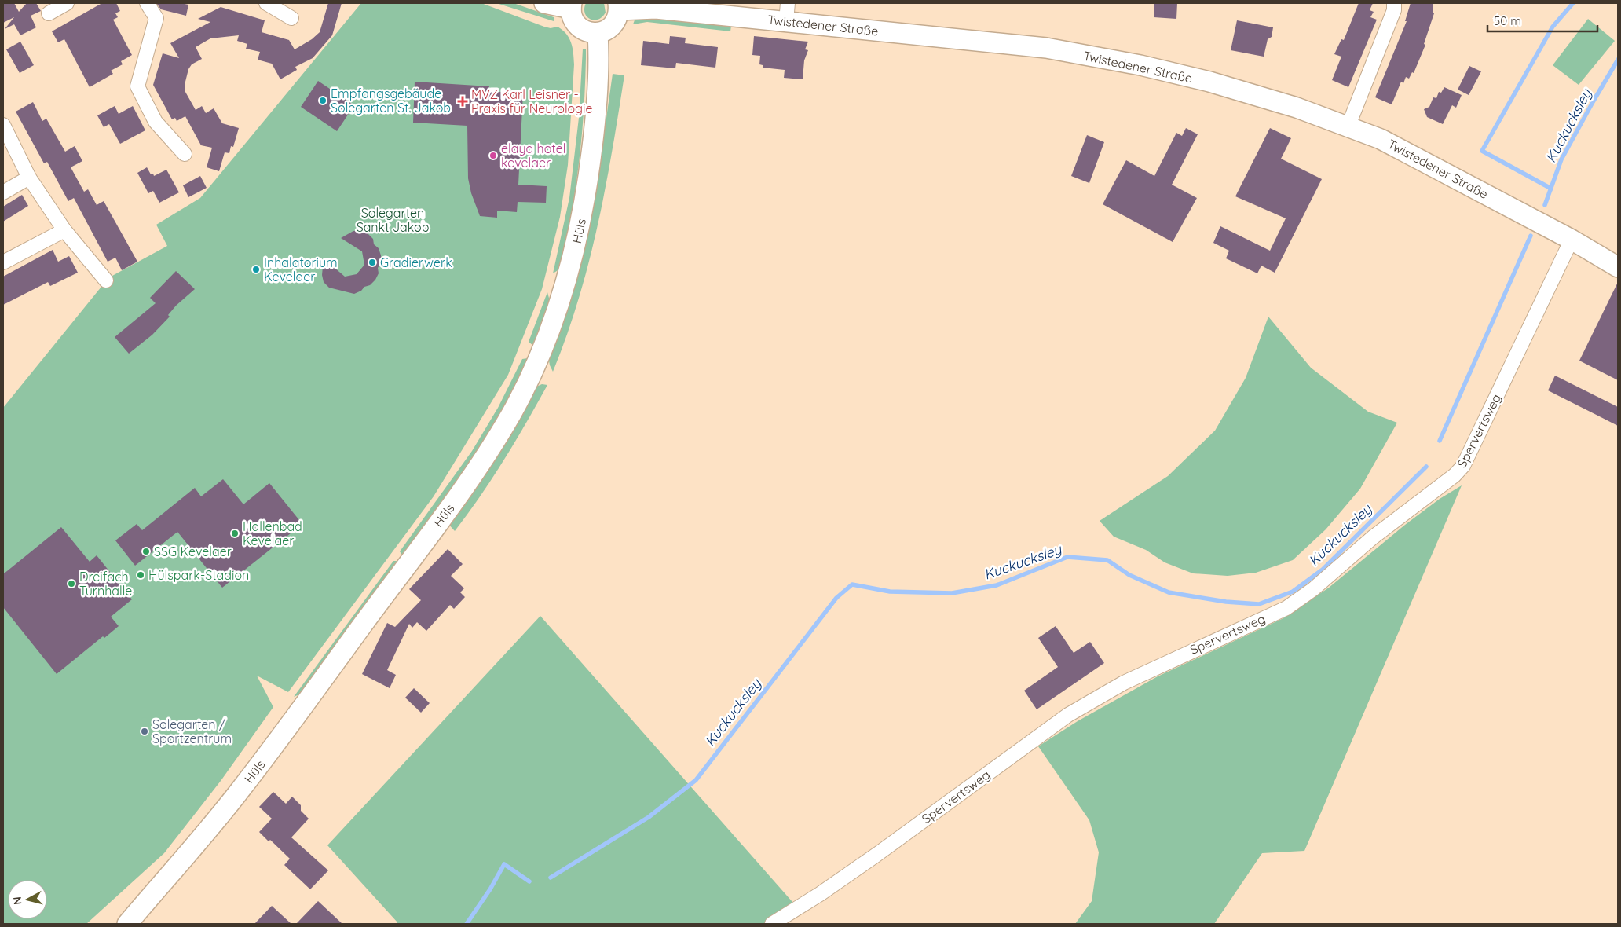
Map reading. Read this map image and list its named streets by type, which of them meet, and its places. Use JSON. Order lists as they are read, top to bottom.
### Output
{
  "streets": {
    "street": ["Twistedener Straße", "Hüls", "Spervertsweg"]
  },
  "crossings": [
    ["Twistedener Straße", "Hüls"],
    ["Twistedener Straße", "Spervertsweg"]
  ],
  "water": ["Kuckucksley"],
  "parks": ["Solegarten Sankt Jakob"],
  "places": {
    "other": [
      "Empfangsgebäude Solegarten St. Jakob",
      "elaya hotel kevelaer",
      "Gradierwerk",
      "Inhalatorium Kevelaer",
      "Hallenbad Kevelaer",
      "SSG Kevelaer",
      "Hülspark-Stadion",
      "Dreifach Turnhalle",
      "Solegarten / Sportzentrum"
    ],
    "health": ["MVZ Karl Leisner - Praxis für Neurologie"]
  },
  "scale_bar": "50 m",
  "north": "left"
}
